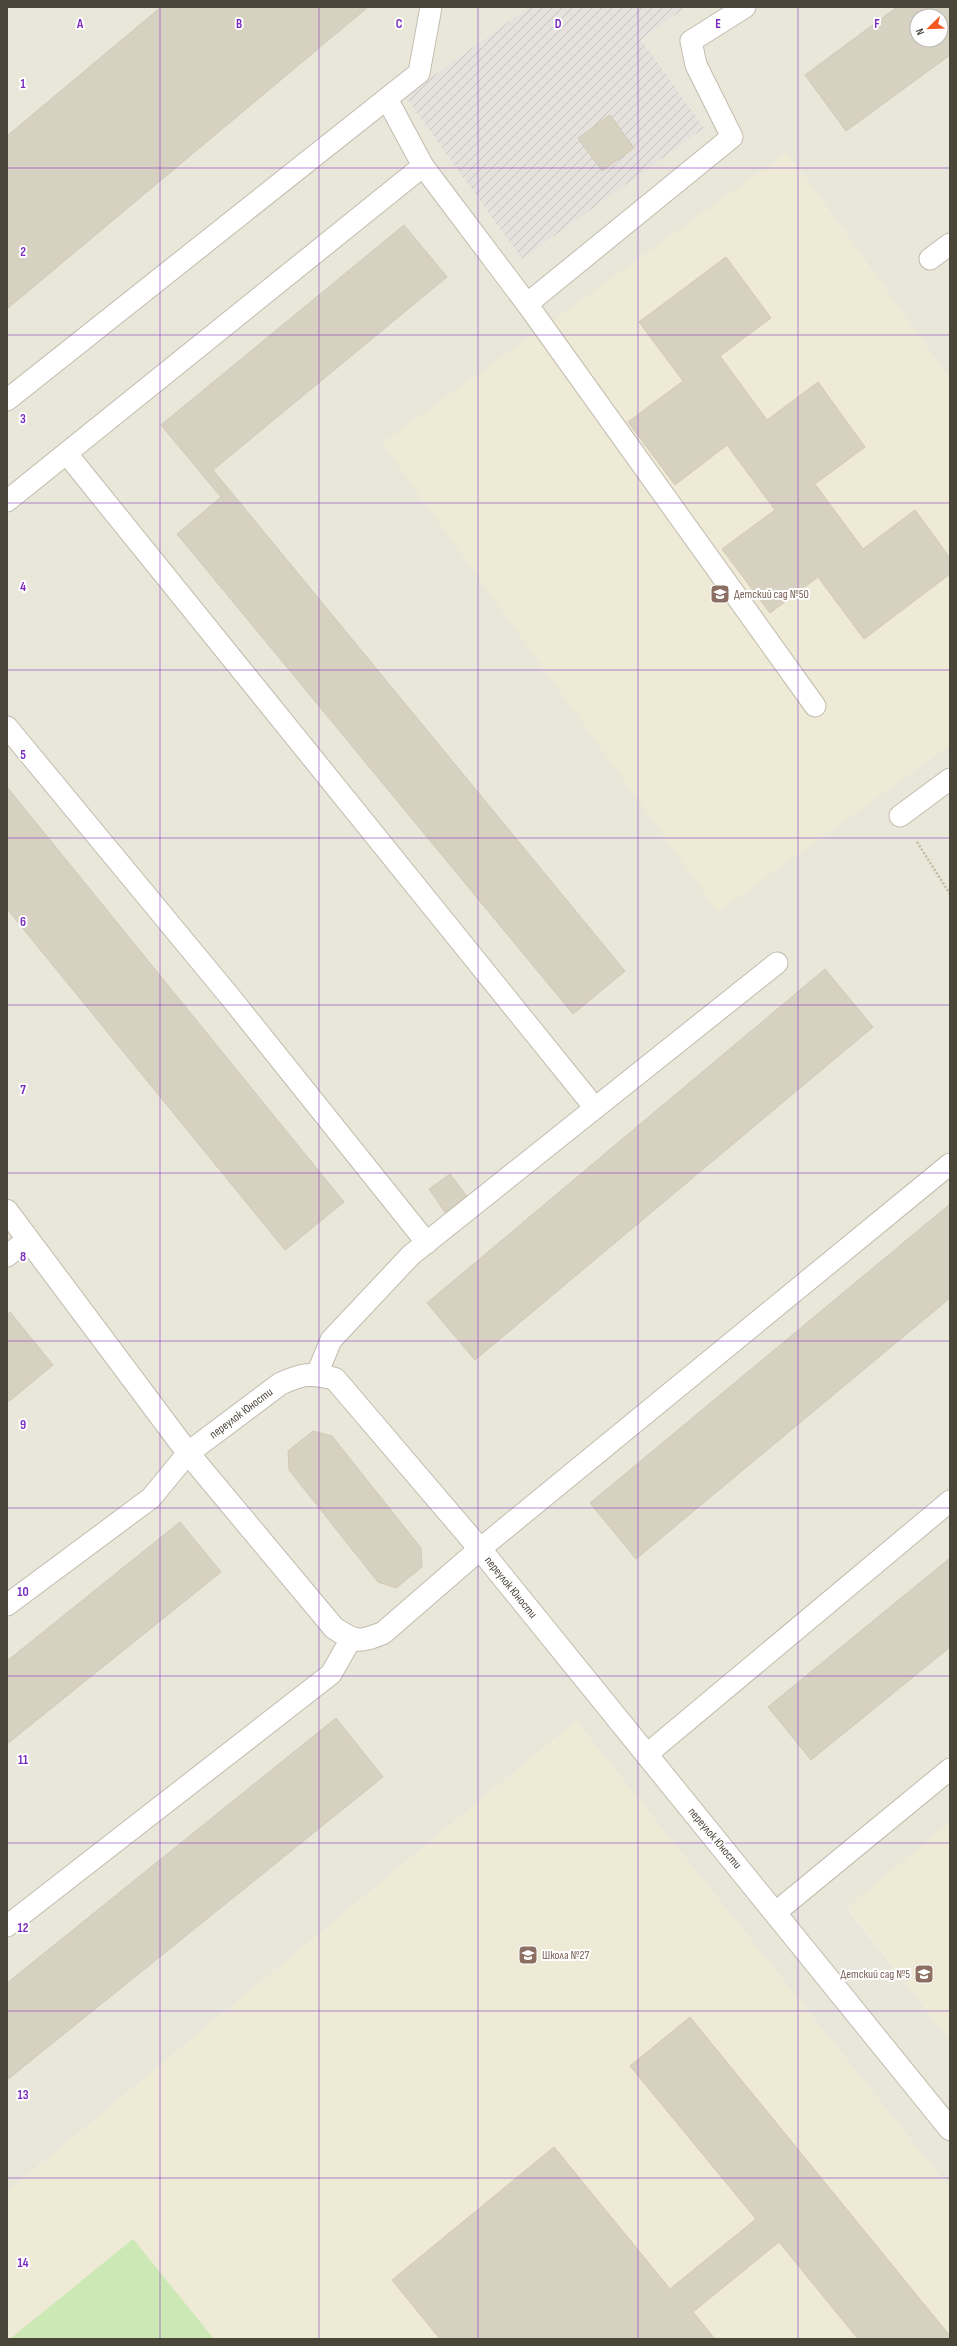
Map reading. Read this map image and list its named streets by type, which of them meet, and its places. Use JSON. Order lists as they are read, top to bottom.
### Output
{
  "streets": {
    "street": ["переулок Юности"]
  },
  "places": {
    "school or university": ["Детский сад №50", "Школа №27", "Детский сад №5"]
  },
  "north": "bottom left",
  "grid": {
    "columns": [
      "A",
      "B",
      "C",
      "D",
      "E",
      "F"
    ],
    "rows": [
      "1",
      "2",
      "3",
      "4",
      "5",
      "6",
      "7",
      "8",
      "9",
      "10",
      "11",
      "12",
      "13",
      "14"
    ]
  }
}
